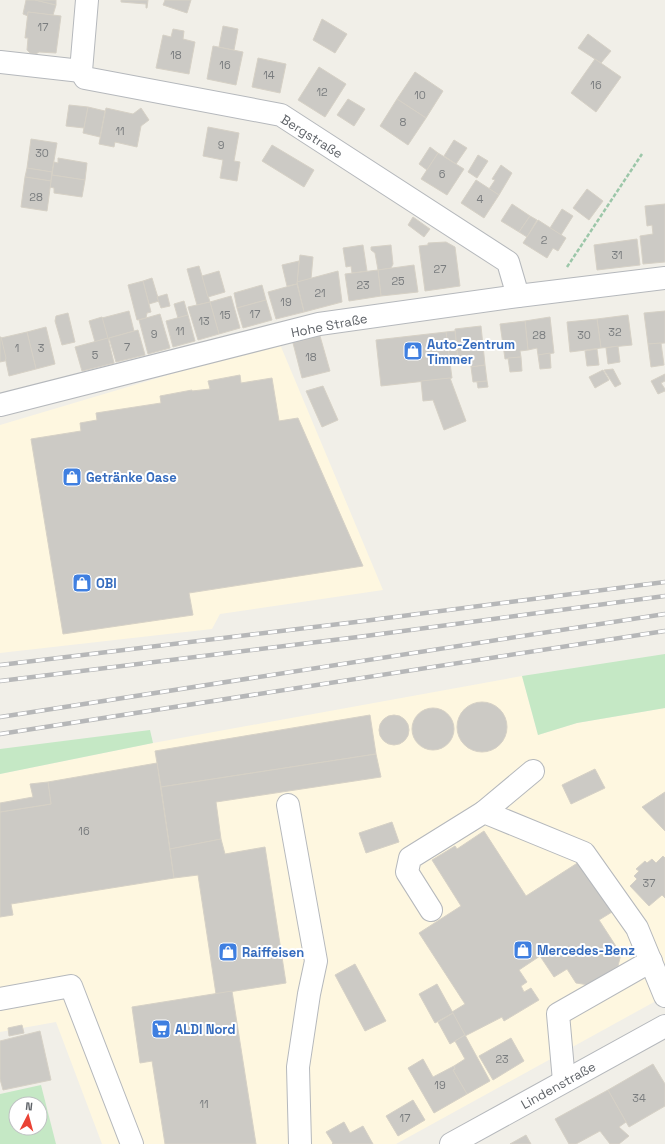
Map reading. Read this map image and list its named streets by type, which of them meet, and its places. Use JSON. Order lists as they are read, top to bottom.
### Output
{
  "streets": {
    "street": ["Bergstraße", "Hohe Straße", "Lindenstraße"]
  },
  "crossings": [
    ["Bergstraße", "Hohe Straße"]
  ],
  "places": {
    "shop": [
      "Auto-Zentrum Timmer",
      "Getränke Oase",
      "OBI",
      "Mercedes-Benz",
      "Raiffeisen"
    ],
    "supermarket": ["ALDI Nord"]
  },
  "house_numbers": [
    "17",
    "18",
    "16",
    "14",
    "16",
    "12",
    "10",
    "8",
    "11",
    "9",
    "30",
    "6",
    "28",
    "4",
    "2",
    "31",
    "27",
    "25",
    "23",
    "21",
    "19",
    "17",
    "15",
    "13",
    "11",
    "32",
    "9",
    "28",
    "30",
    "7",
    "1",
    "3",
    "5",
    "18",
    "16",
    "37",
    "23",
    "19",
    "34",
    "11",
    "17"
  ],
  "north": "top"
}
